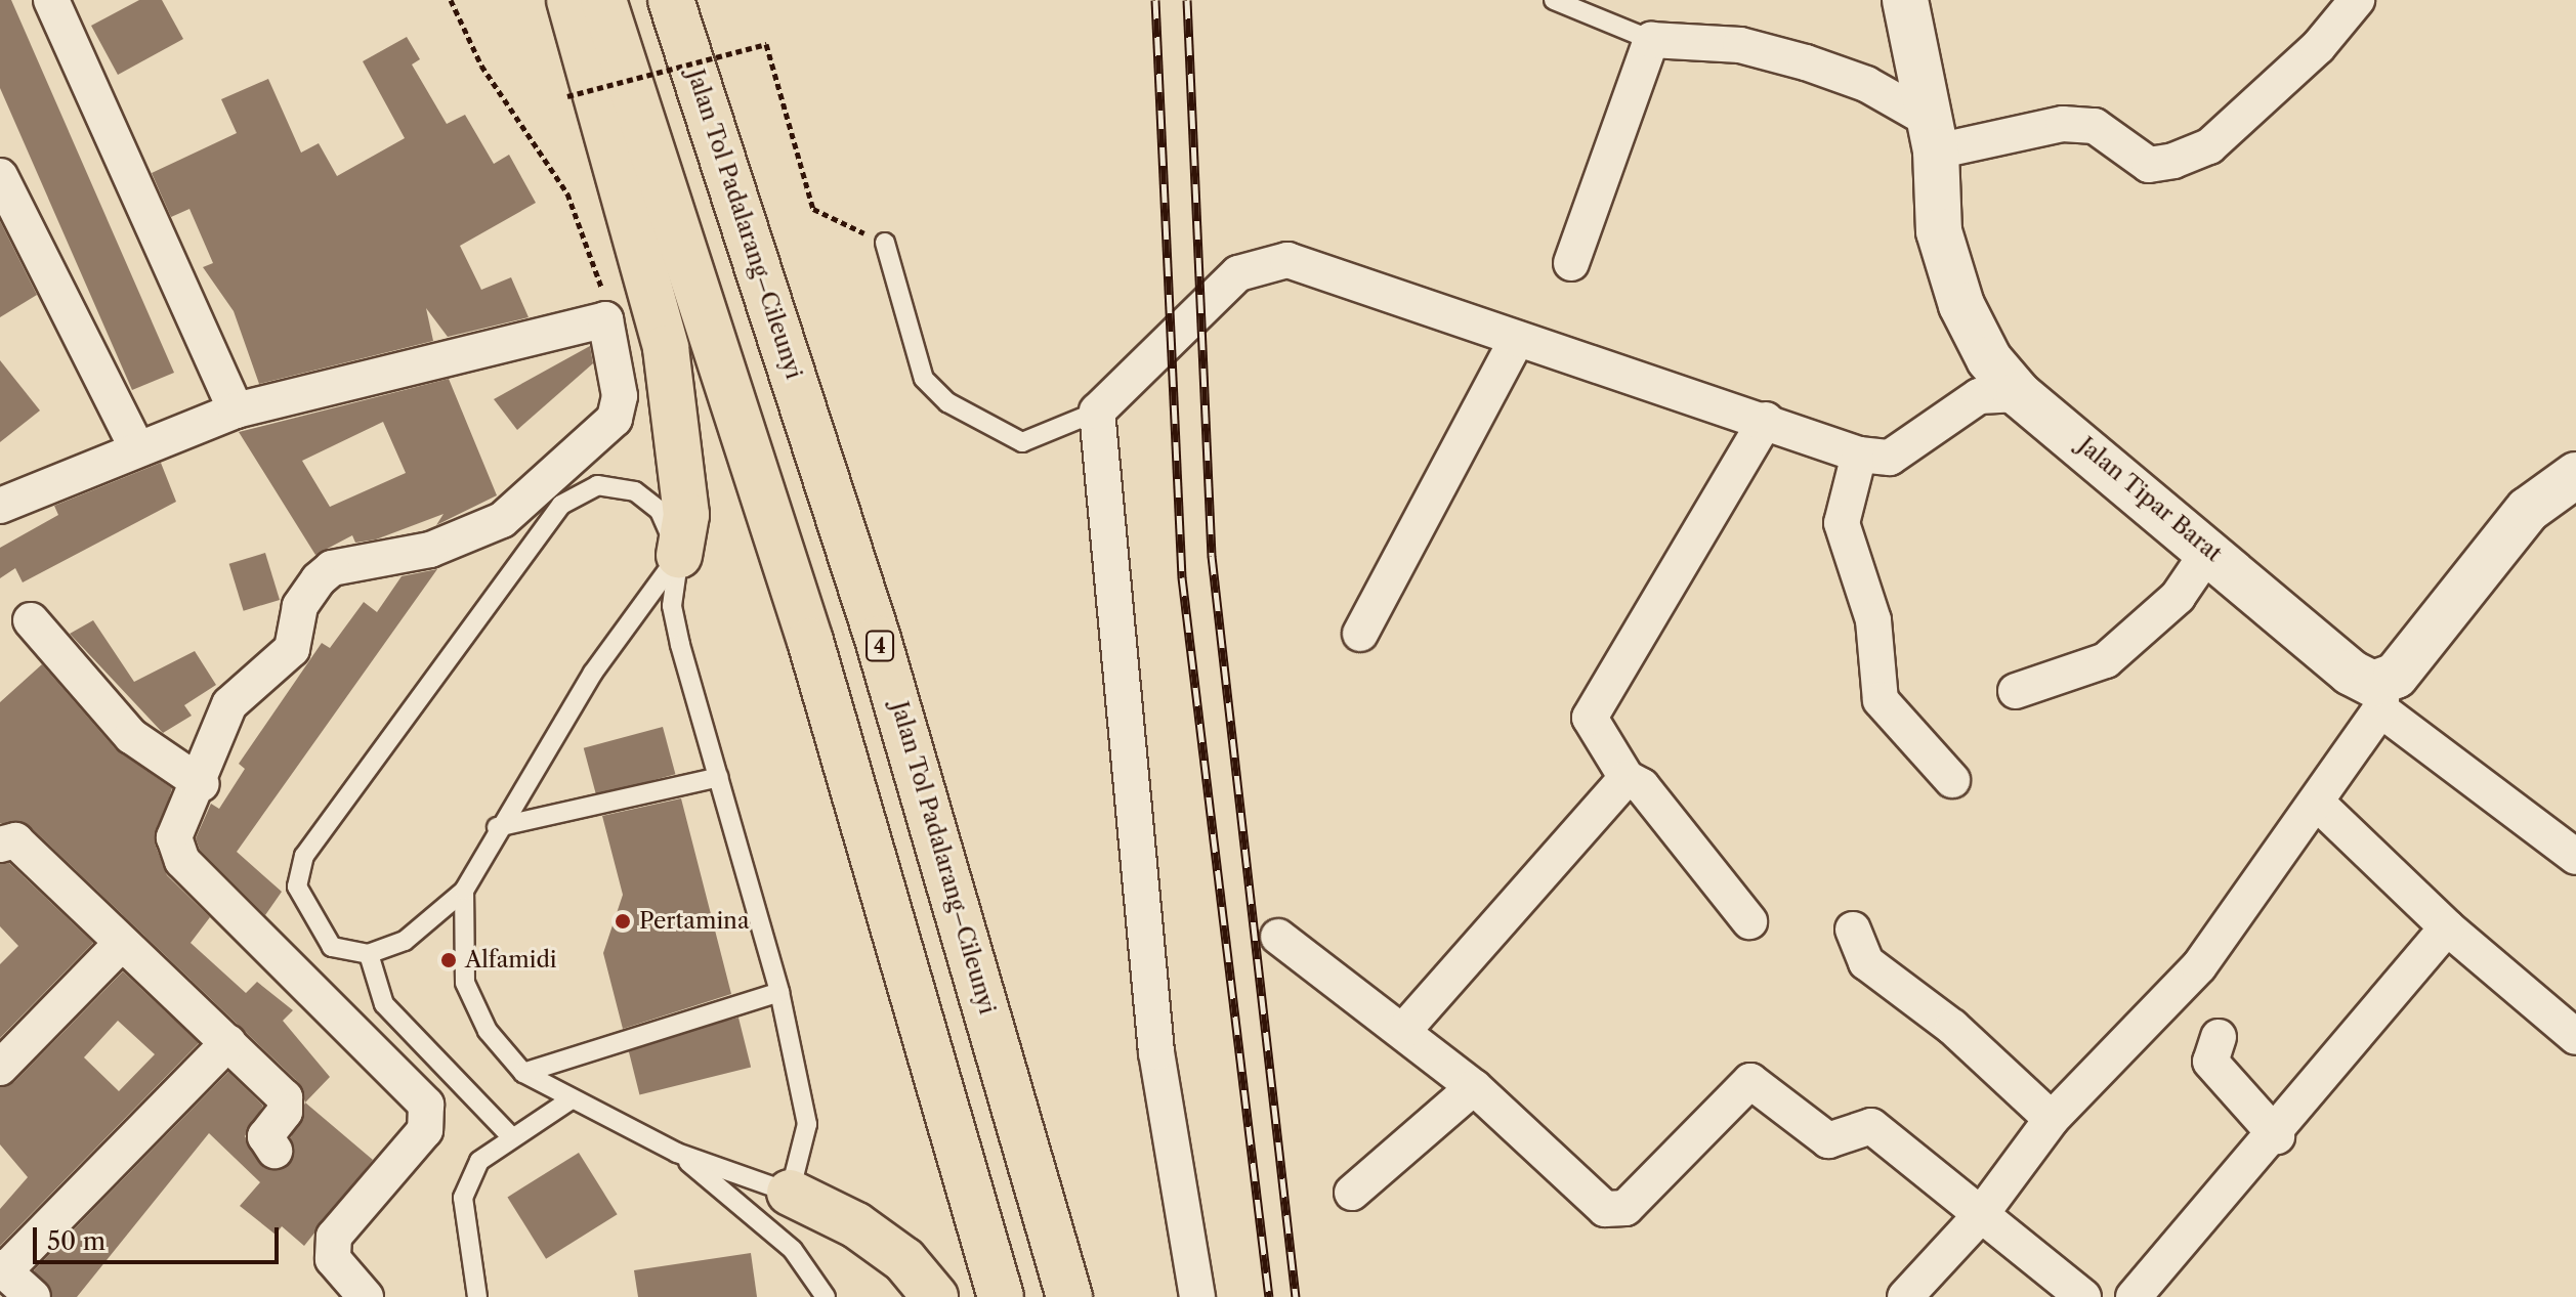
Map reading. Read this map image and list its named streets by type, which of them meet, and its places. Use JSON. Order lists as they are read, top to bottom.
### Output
{
  "streets": {
    "highway": ["Jalan Tol Padalarang–Cileunyi", "4"],
    "street": ["Jalan Tipar Barat"]
  },
  "places": ["Pertamina", "Alfamidi"],
  "scale_bar": "50 m"
}
